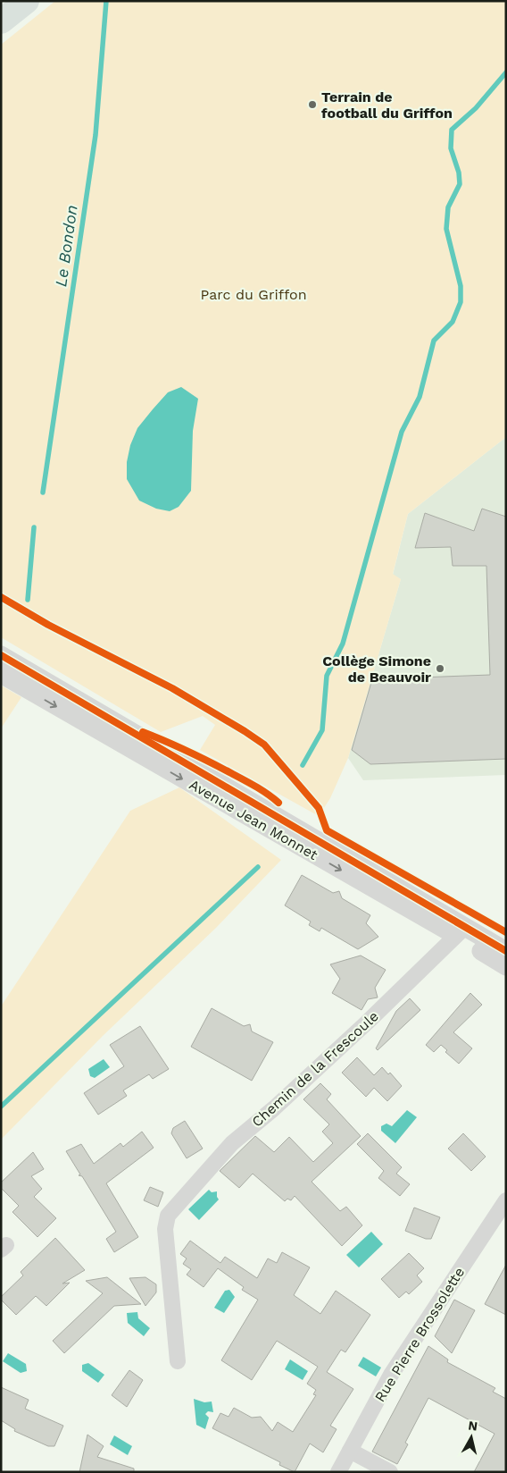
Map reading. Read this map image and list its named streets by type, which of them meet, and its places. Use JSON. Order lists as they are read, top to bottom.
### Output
{
  "streets": {
    "street": ["Avenue Jean Monnet", "Chemin de la Frescoule", "Rue Pierre Brossolette"]
  },
  "crossings": [
    ["Avenue Jean Monnet", "Chemin de la Frescoule"]
  ],
  "water": ["Le Bondon"],
  "parks": ["Parc du Griffon"],
  "places": ["Terrain de football du Griffon", "Collège Simone de Beauvoir"],
  "north": "top"
}
